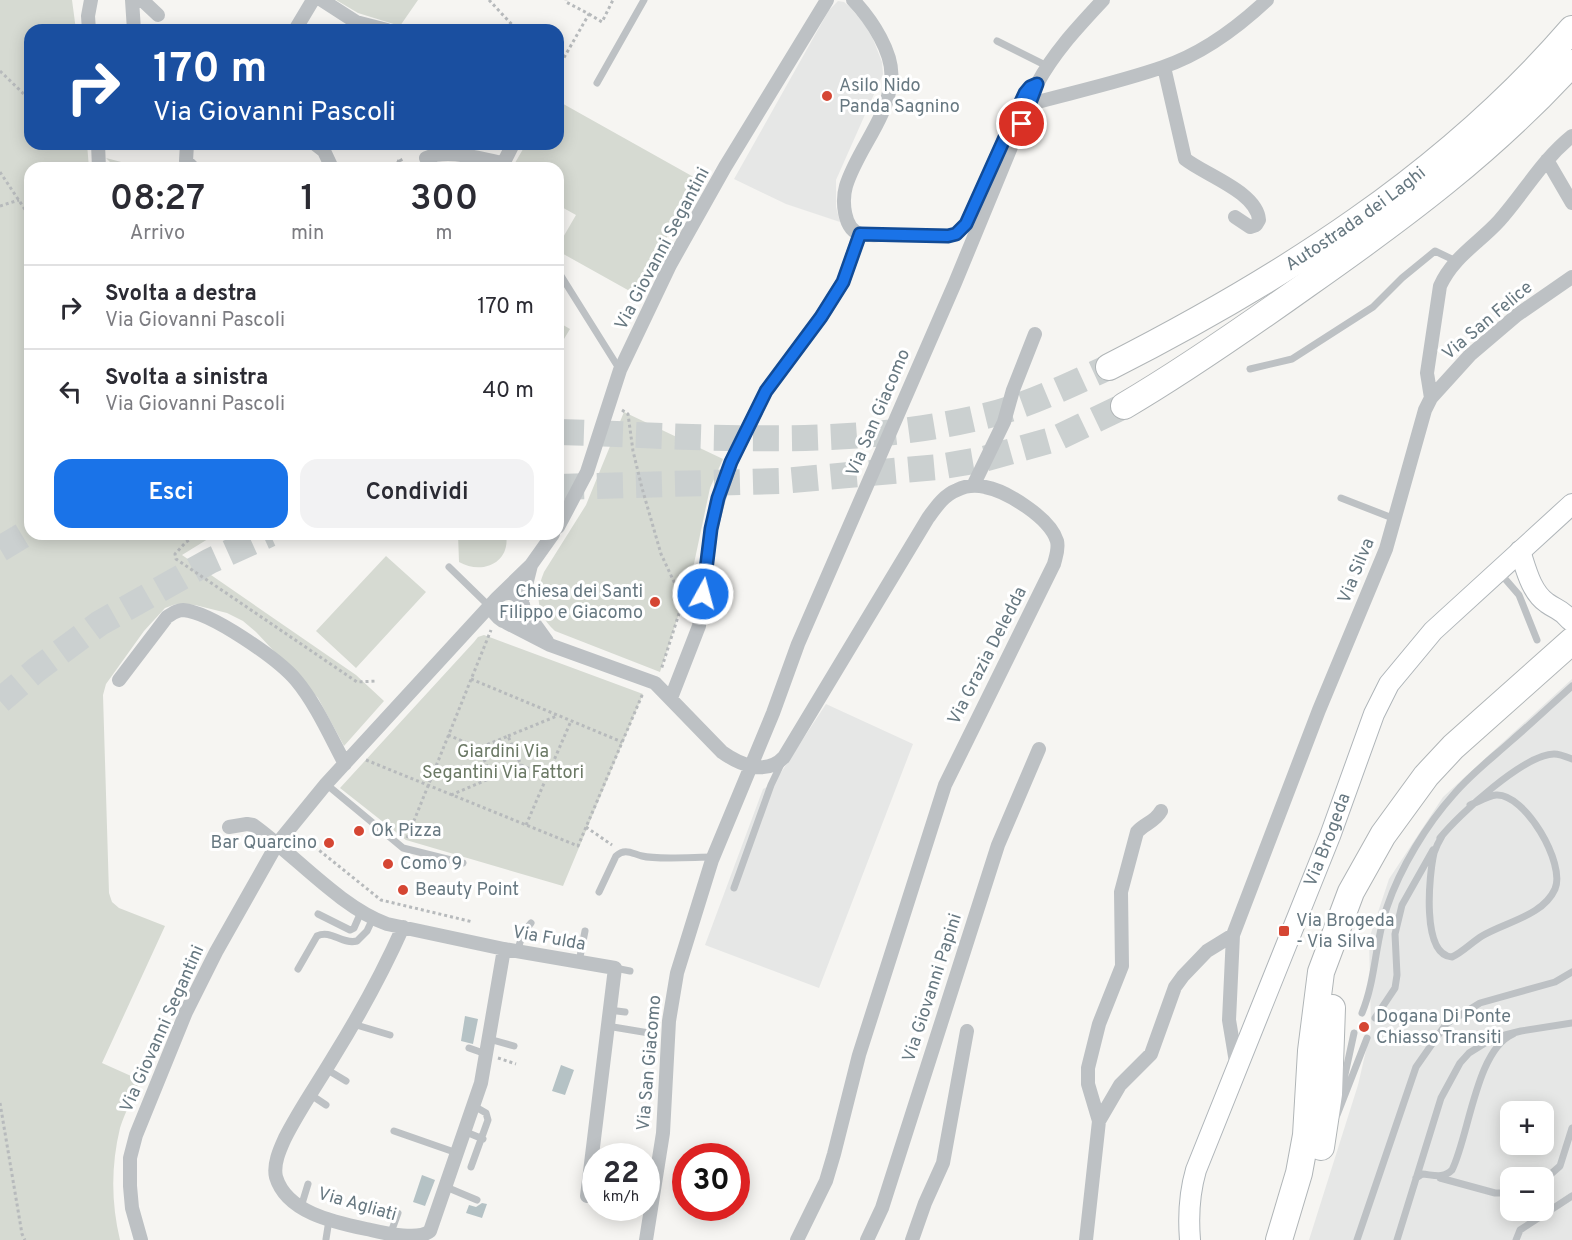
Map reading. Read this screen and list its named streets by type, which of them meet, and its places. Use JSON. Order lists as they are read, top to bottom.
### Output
{
  "streets": {
    "highway": ["Autostrada dei Laghi"],
    "street": [
      "Via Giovanni Segantini",
      "Via San Felice",
      "Via San Giacomo",
      "Via Silva",
      "Via Grazia Deledda",
      "Via Brogeda",
      "Via Fulda",
      "Via Giovanni Papini",
      "Via Agliati"
    ]
  },
  "crossings": [
    ["Via Giovanni Segantini", "Via Fulda"],
    ["Via San Felice", "Via Silva"],
    ["Via Silva", "Via Brogeda"],
    ["Via Fulda", "Via Agliati"]
  ],
  "parks": ["Giardini Via Segantini Via Fattori"],
  "places": {
    "other": [
      "Asilo Nido Panda Sagnino",
      "Chiesa dei Santi Filippo e Giacomo",
      "Ok Pizza",
      "Bar Quarcino",
      "Como 9",
      "Beauty Point",
      "Dogana Di Ponte Chiasso Transiti"
    ],
    "transit": ["Via Brogeda - Via Silva"]
  },
  "page": {
    "turn": ["170 m", "Via Giovanni Pascoli"],
    "eta": [
      "08:27",
      "Arrivo",
      "1",
      "min",
      "300",
      "m"
    ],
    "list": [
      {
        "name": "Svolta a destra",
        "note": "Via Giovanni Pascoli",
        "value": "170 m"
      },
      {
        "name": "Svolta a sinistra",
        "note": "Via Giovanni Pascoli",
        "value": "40 m"
      }
    ],
    "buttons": ["Esci", "Condividi"],
    "map_buttons": ["+", "−"],
    "speed": "22 km/h",
    "limit": "30"
  }
}
